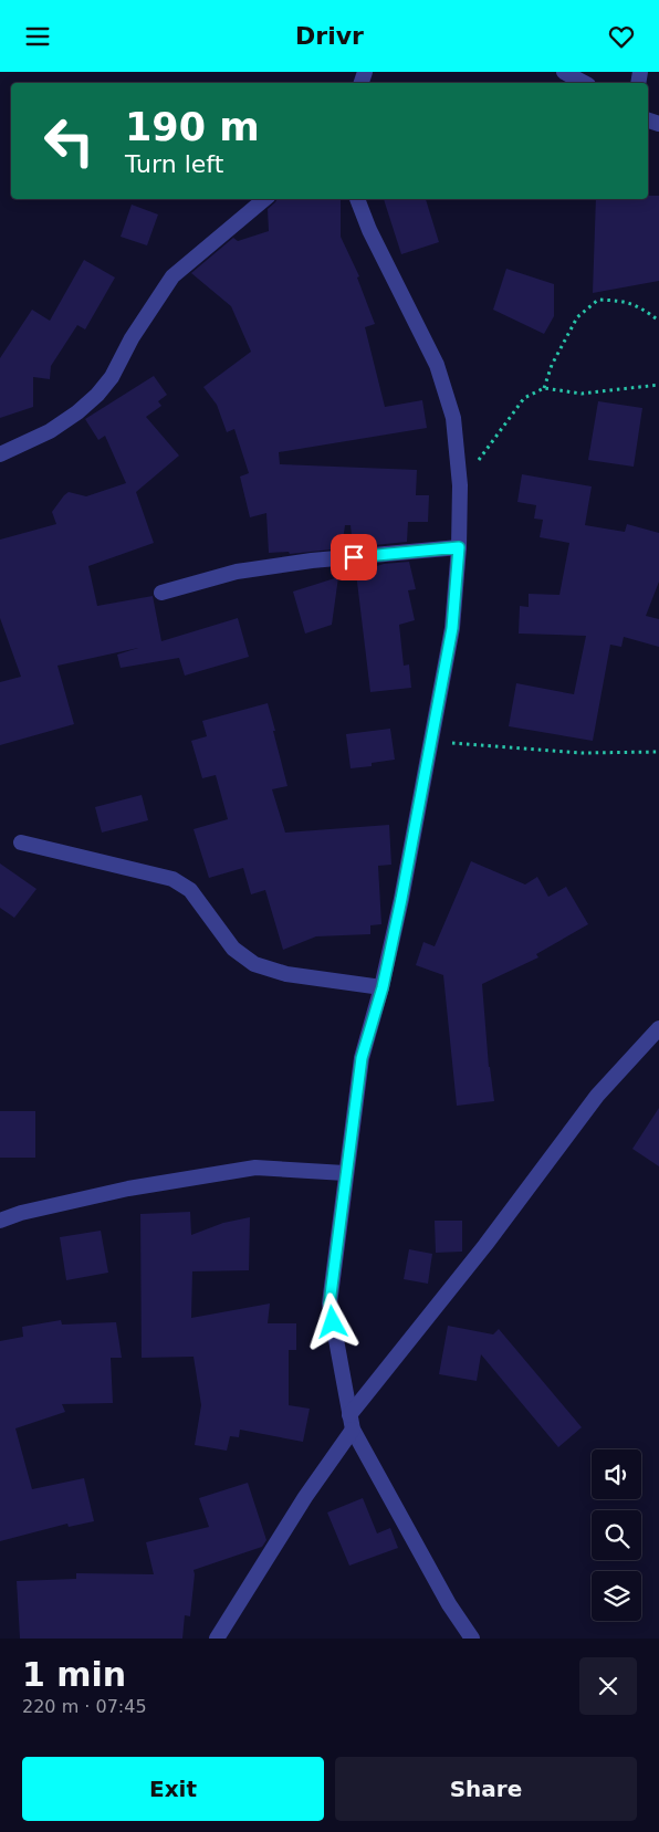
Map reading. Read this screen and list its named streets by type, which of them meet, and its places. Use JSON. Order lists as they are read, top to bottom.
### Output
{
  "page": {
    "header": "Drivr",
    "turn": ["190 m", "Turn left"],
    "heading": ["1 min", "220 m · 07:45"],
    "buttons": ["Exit", "Share"]
  }
}
